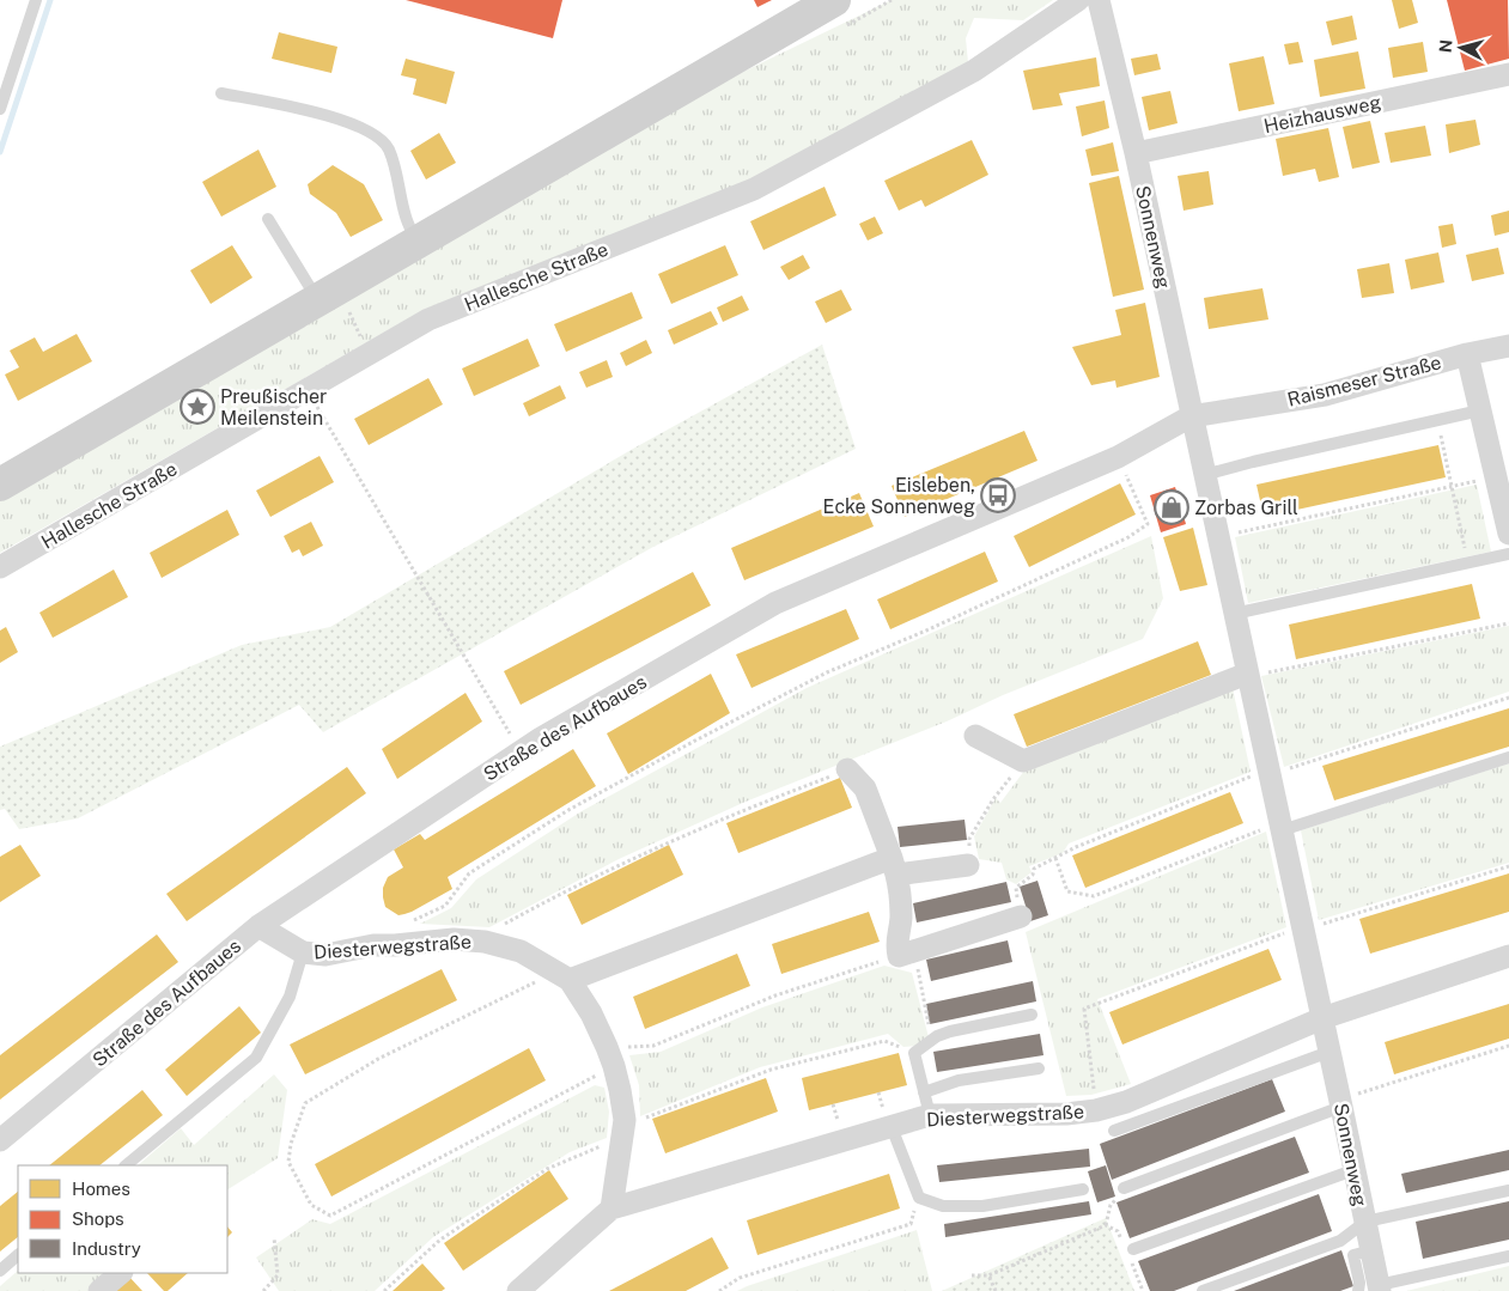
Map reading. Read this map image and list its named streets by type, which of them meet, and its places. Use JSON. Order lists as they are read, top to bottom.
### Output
{
  "streets": {
    "street": [
      "Heizhausweg",
      "Sonnenweg",
      "Hallesche Straße",
      "Raismeser Straße",
      "Straße des Aufbaues",
      "Diesterwegstraße"
    ]
  },
  "crossings": [
    ["Heizhausweg", "Sonnenweg"],
    ["Sonnenweg", "Raismeser Straße"],
    ["Sonnenweg", "Straße des Aufbaues"],
    ["Sonnenweg", "Diesterwegstraße"],
    ["Raismeser Straße", "Straße des Aufbaues"],
    ["Straße des Aufbaues", "Diesterwegstraße"]
  ],
  "places": {
    "place": ["Preußischer Meilenstein"],
    "bus stop": ["Eisleben, Ecke Sonnenweg"],
    "shop": ["Zorbas Grill"]
  },
  "legend": ["Homes", "Shops", "Industry"],
  "north": "left"
}
